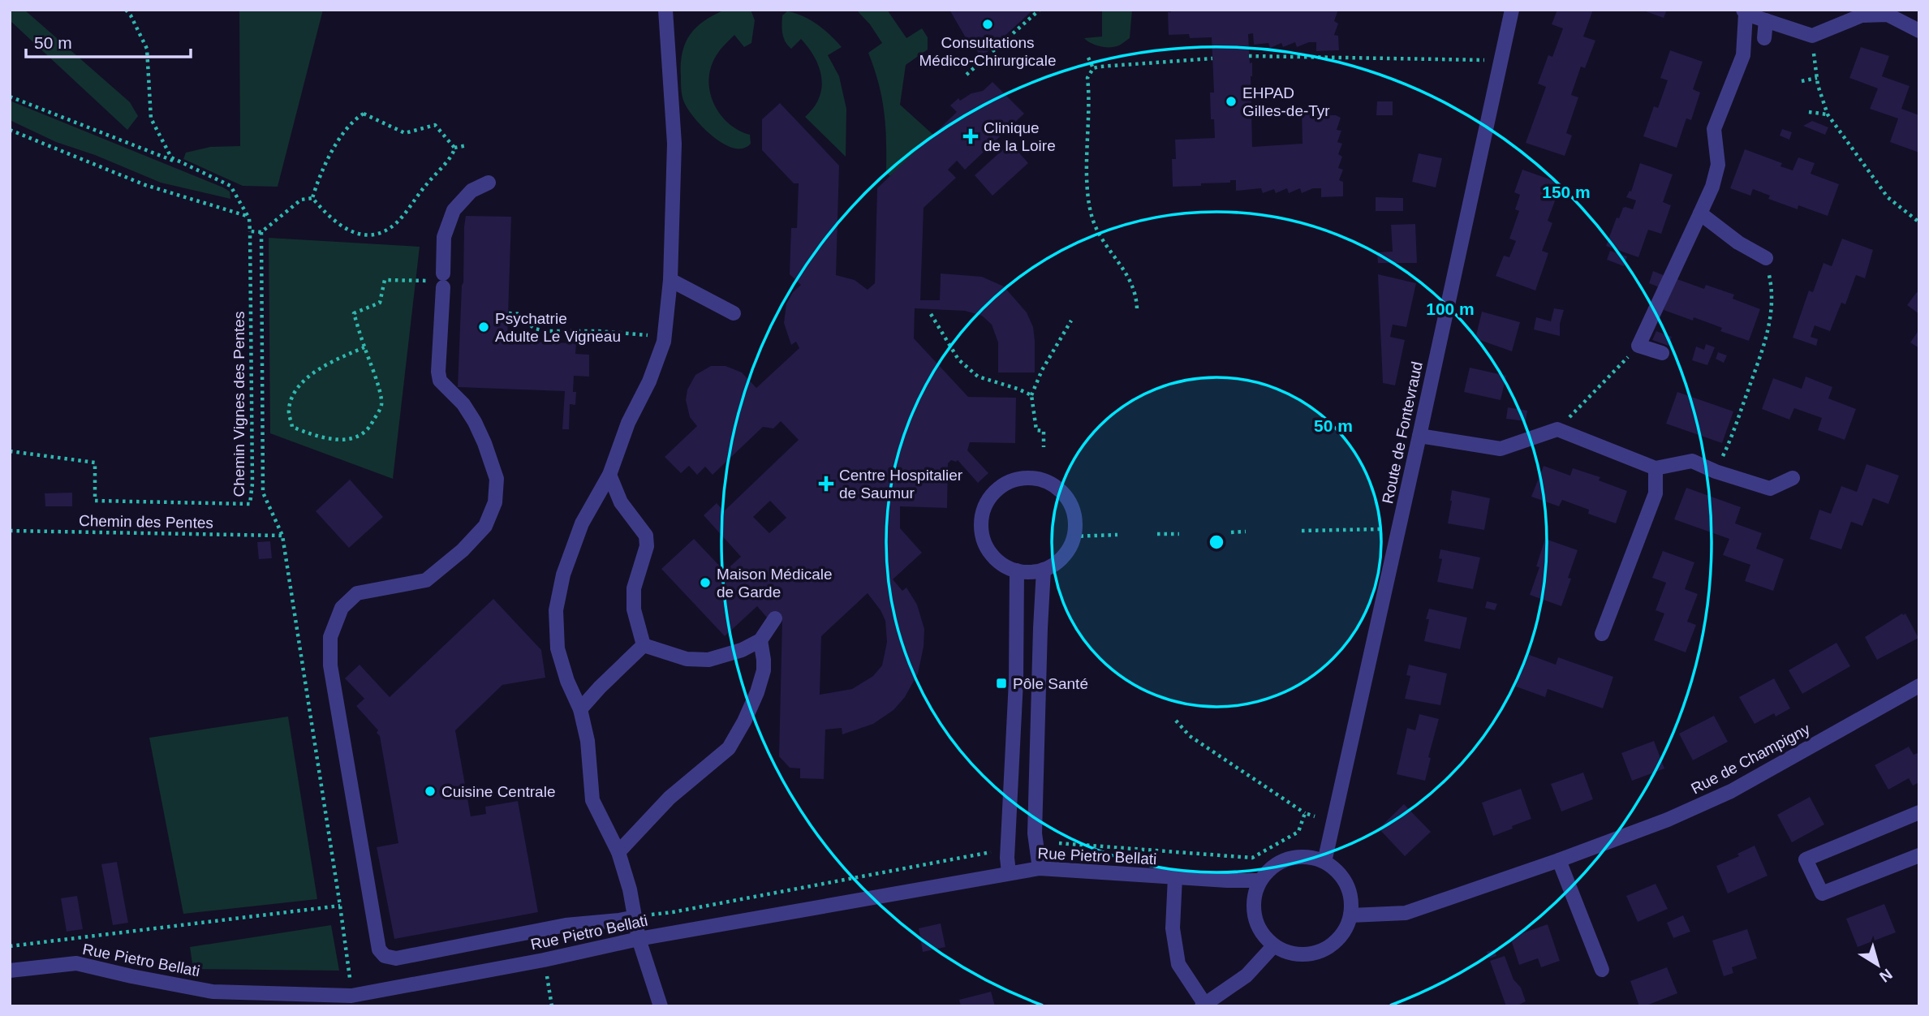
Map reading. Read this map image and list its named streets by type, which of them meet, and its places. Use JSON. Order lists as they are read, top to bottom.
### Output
{
  "streets": {
    "street": ["Route de Fontevraud", "Rue de Champigny", "Rue Pietro Bellati"],
    "path": ["Chemin Vignes des Pentes", "Chemin des Pentes"]
  },
  "crossings": [
    ["Route de Fontevraud", "Rue de Champigny"],
    ["Route de Fontevraud", "Rue Pietro Bellati"],
    ["Rue de Champigny", "Rue Pietro Bellati"]
  ],
  "places": {
    "other": [
      "Consultations Médico-Chirurgicale",
      "EHPAD Gilles-de-Tyr",
      "Psychatrie Adulte Le Vigneau",
      "Maison Médicale de Garde",
      "Cuisine Centrale"
    ],
    "health": ["Clinique de la Loire", "Centre Hospitalier de Saumur"],
    "transit": ["Pôle Santé"]
  },
  "scale_bar": "50 m",
  "north": "bottom right",
  "rings": ["150 m", "100 m", "50 m"]
}
